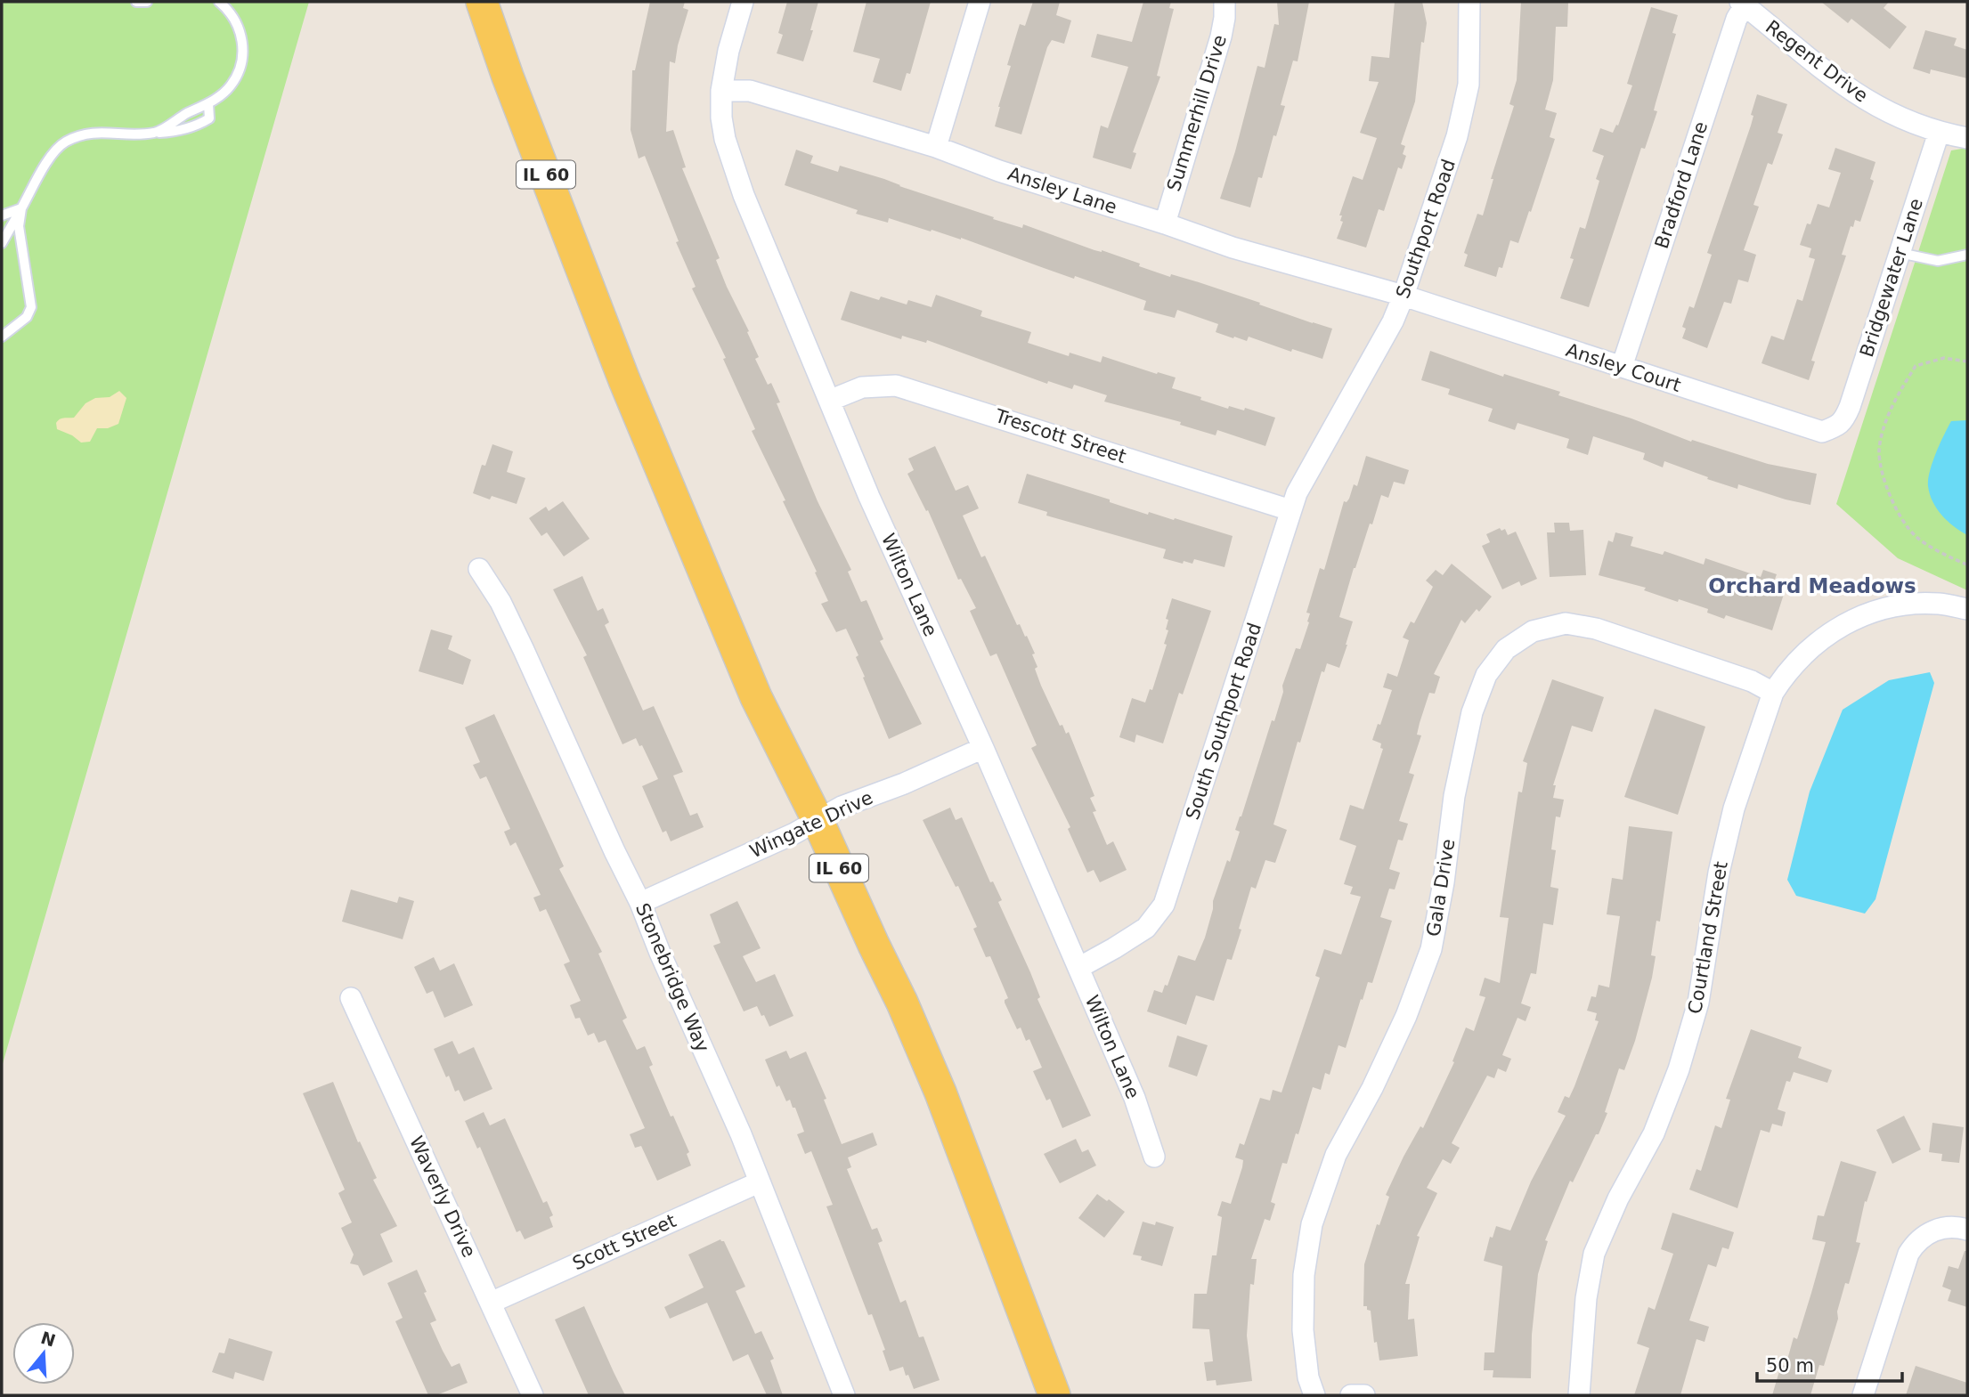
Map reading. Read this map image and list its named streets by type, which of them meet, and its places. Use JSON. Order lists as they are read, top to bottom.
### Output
{
  "streets": {
    "main road": ["IL 60"],
    "street": [
      "Regent Drive",
      "Summerhill Drive",
      "Bradford Lane",
      "Ansley Lane",
      "Southport Road",
      "Bridgewater Lane",
      "Ansley Court",
      "Trescott Street",
      "Wilton Lane",
      "South Southport Road",
      "Wingate Drive",
      "Gala Drive",
      "Courtland Street",
      "Stonebridge Way",
      "Waverly Drive",
      "Scott Street"
    ]
  },
  "crossings": [
    ["Regent Drive", "Bradford Lane"],
    ["Regent Drive", "Bridgewater Lane"],
    ["Summerhill Drive", "Ansley Lane"],
    ["IL 60", "Wingate Drive"],
    ["Bradford Lane", "Ansley Court"],
    ["Ansley Lane", "Southport Road"],
    ["Ansley Lane", "Ansley Court"],
    ["Ansley Lane", "Wilton Lane"],
    ["Southport Road", "Ansley Court"],
    ["Southport Road", "South Southport Road"],
    ["Bridgewater Lane", "Ansley Court"],
    ["Trescott Street", "Wilton Lane"],
    ["Trescott Street", "South Southport Road"],
    ["Wilton Lane", "South Southport Road"],
    ["Wilton Lane", "Wingate Drive"],
    ["Wingate Drive", "Stonebridge Way"],
    ["Gala Drive", "Courtland Street"],
    ["Stonebridge Way", "Scott Street"],
    ["Waverly Drive", "Scott Street"]
  ],
  "districts": ["Orchard Meadows"],
  "scale_bar": "50 m",
  "north": "top"
}
